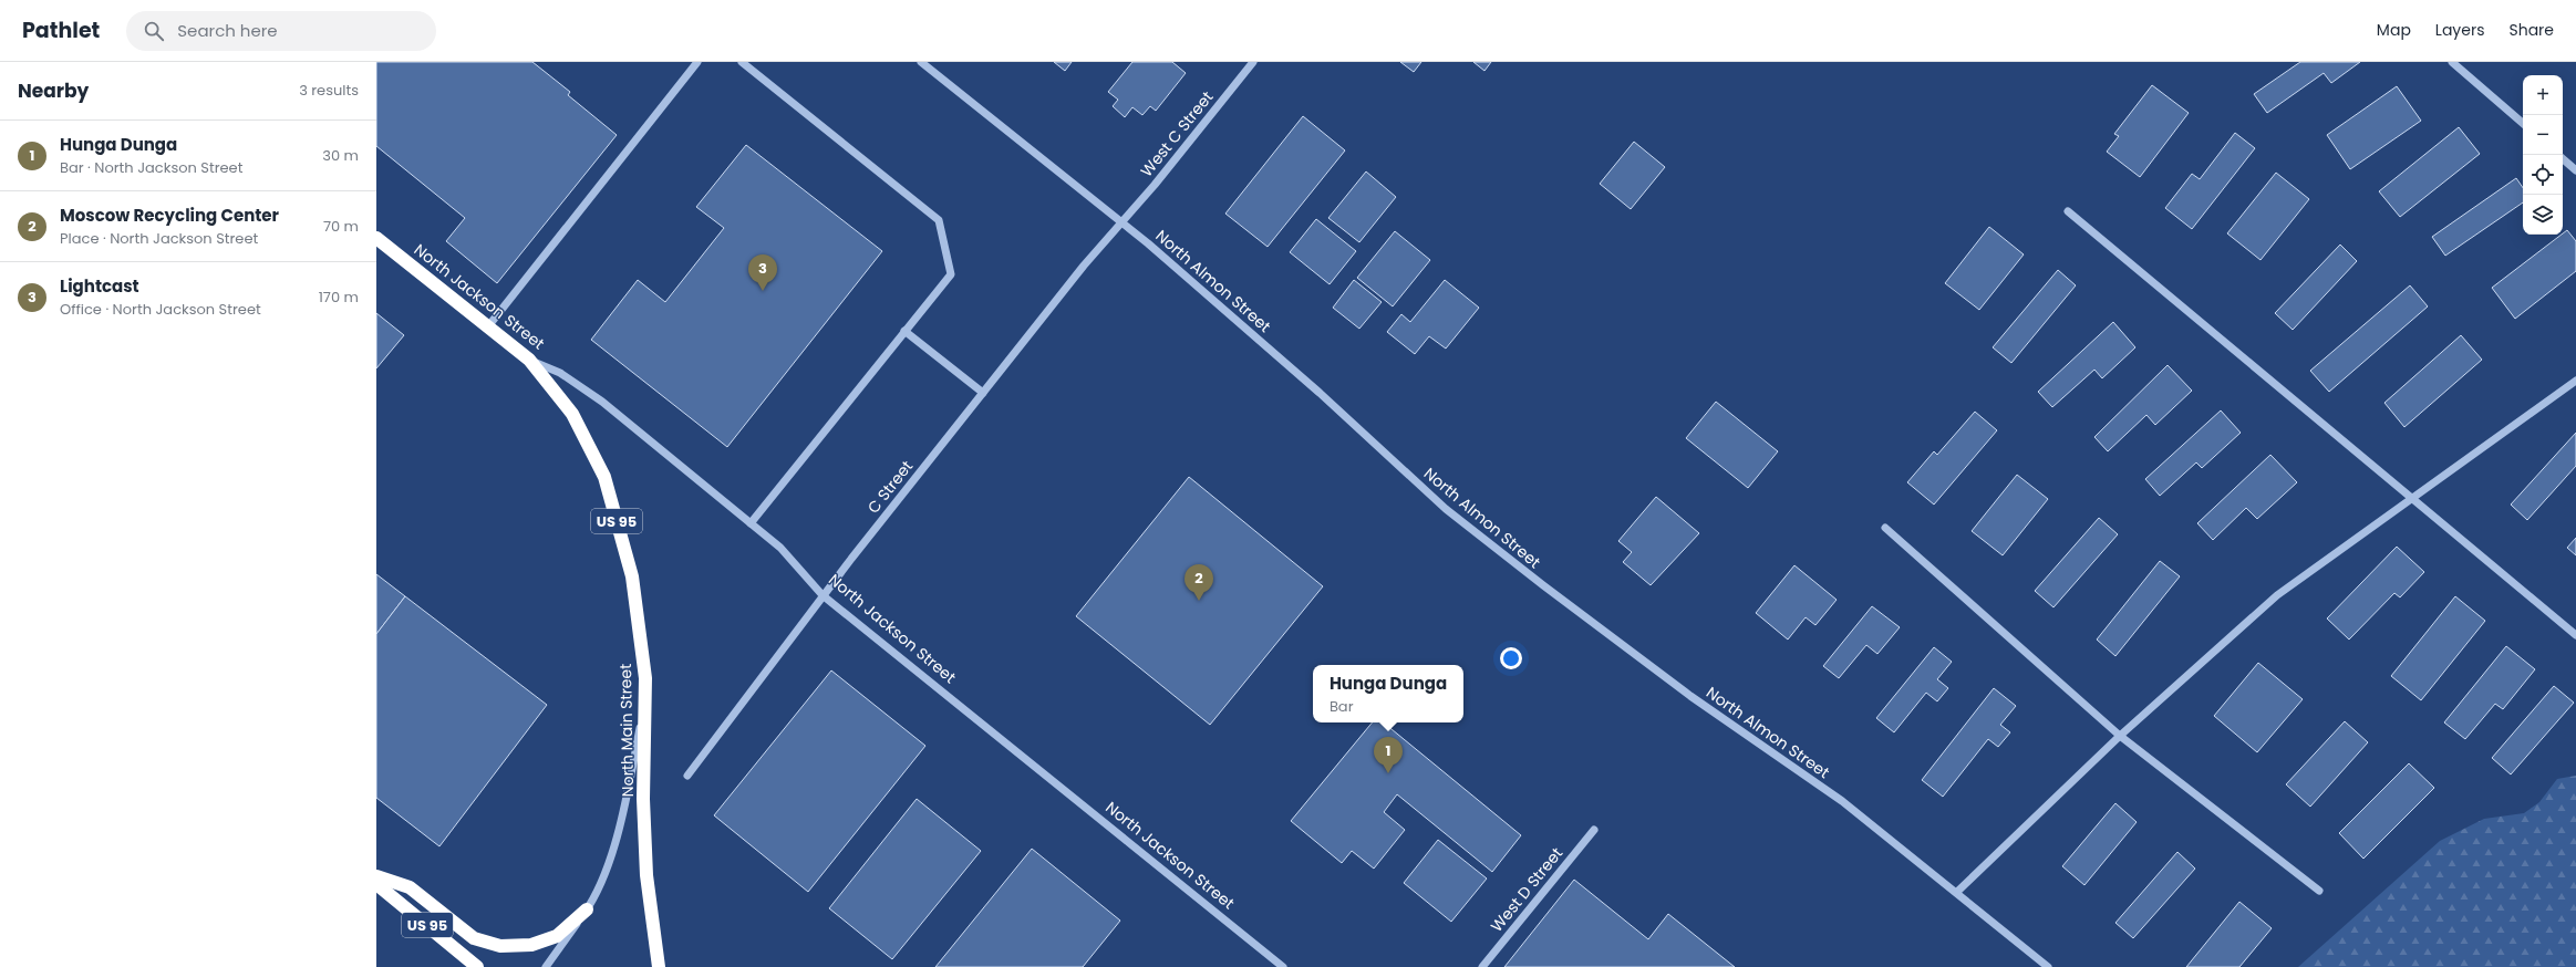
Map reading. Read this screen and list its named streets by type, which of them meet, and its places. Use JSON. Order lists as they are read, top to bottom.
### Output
{
  "streets": {
    "highway": ["North Jackson Street", "US 95", "North Main Street"],
    "street": [
      "West C Street",
      "North Almon Street",
      "C Street",
      "West D Street"
    ]
  },
  "crossings": [
    ["West C Street", "North Almon Street"],
    ["West C Street", "C Street"],
    ["North Almon Street", "C Street"],
    ["North Jackson Street", "C Street"],
    ["North Jackson Street", "North Main Street"]
  ],
  "page": {
    "header": "Pathlet",
    "search": "Search here",
    "nav": ["Map", "Layers", "Share"],
    "heading": ["Nearby", "3 results"],
    "map_buttons": ["+", "−"],
    "list": [
      {
        "mark": "1",
        "name": "Hunga Dunga",
        "note": "Bar · North Jackson Street",
        "value": "30 m"
      },
      {
        "mark": "2",
        "name": "Moscow Recycling Center",
        "note": "Place · North Jackson Street",
        "value": "70 m"
      },
      {
        "mark": "3",
        "name": "Lightcast",
        "note": "Office · North Jackson Street",
        "value": "170 m"
      }
    ],
    "pins": ["3", "2", "1"],
    "popup": ["Hunga Dunga", "Bar"]
  }
}
